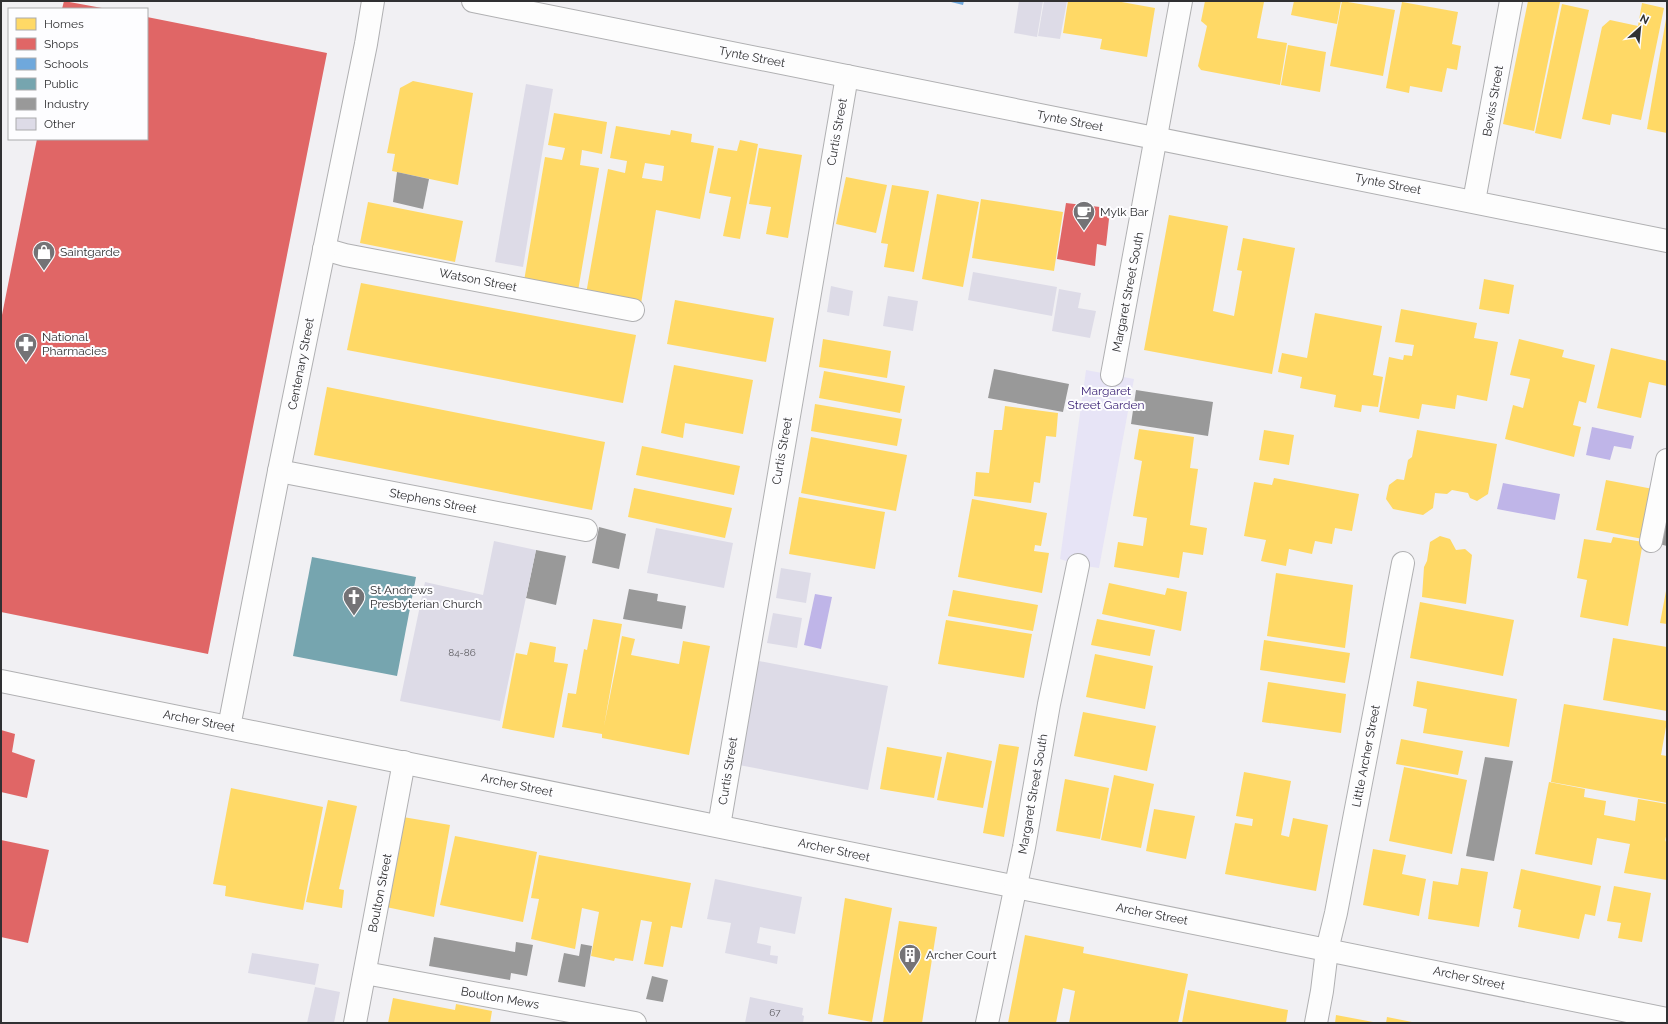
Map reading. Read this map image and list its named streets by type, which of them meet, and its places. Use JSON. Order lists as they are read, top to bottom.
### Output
{
  "streets": {
    "street": [
      "Tynte Street",
      "Beviss Street",
      "Curtis Street",
      "Watson Street",
      "Margaret Street South",
      "Centenary Street",
      "Stephens Street",
      "Archer Street",
      "Little Archer Street",
      "Boulton Street",
      "Boulton Mews"
    ]
  },
  "crossings": [
    ["Tynte Street", "Beviss Street"],
    ["Tynte Street", "Curtis Street"],
    ["Tynte Street", "Margaret Street South"],
    ["Curtis Street", "Archer Street"],
    ["Watson Street", "Centenary Street"],
    ["Margaret Street South", "Archer Street"],
    ["Centenary Street", "Stephens Street"],
    ["Centenary Street", "Archer Street"],
    ["Archer Street", "Little Archer Street"],
    ["Archer Street", "Boulton Street"],
    ["Boulton Street", "Boulton Mews"]
  ],
  "parks": ["Margaret Street Garden"],
  "places": {
    "cafe": ["Mylk Bar"],
    "shop": ["Saintgarde"],
    "pharmacy": ["National Pharmacies"],
    "church": ["St Andrews Presbyterian Church"],
    "building": ["Archer Court"]
  },
  "house_numbers": ["84-86", "67"],
  "legend": [
    "Homes",
    "Shops",
    "Schools",
    "Public",
    "Industry",
    "Other"
  ],
  "north": "top right"
}
